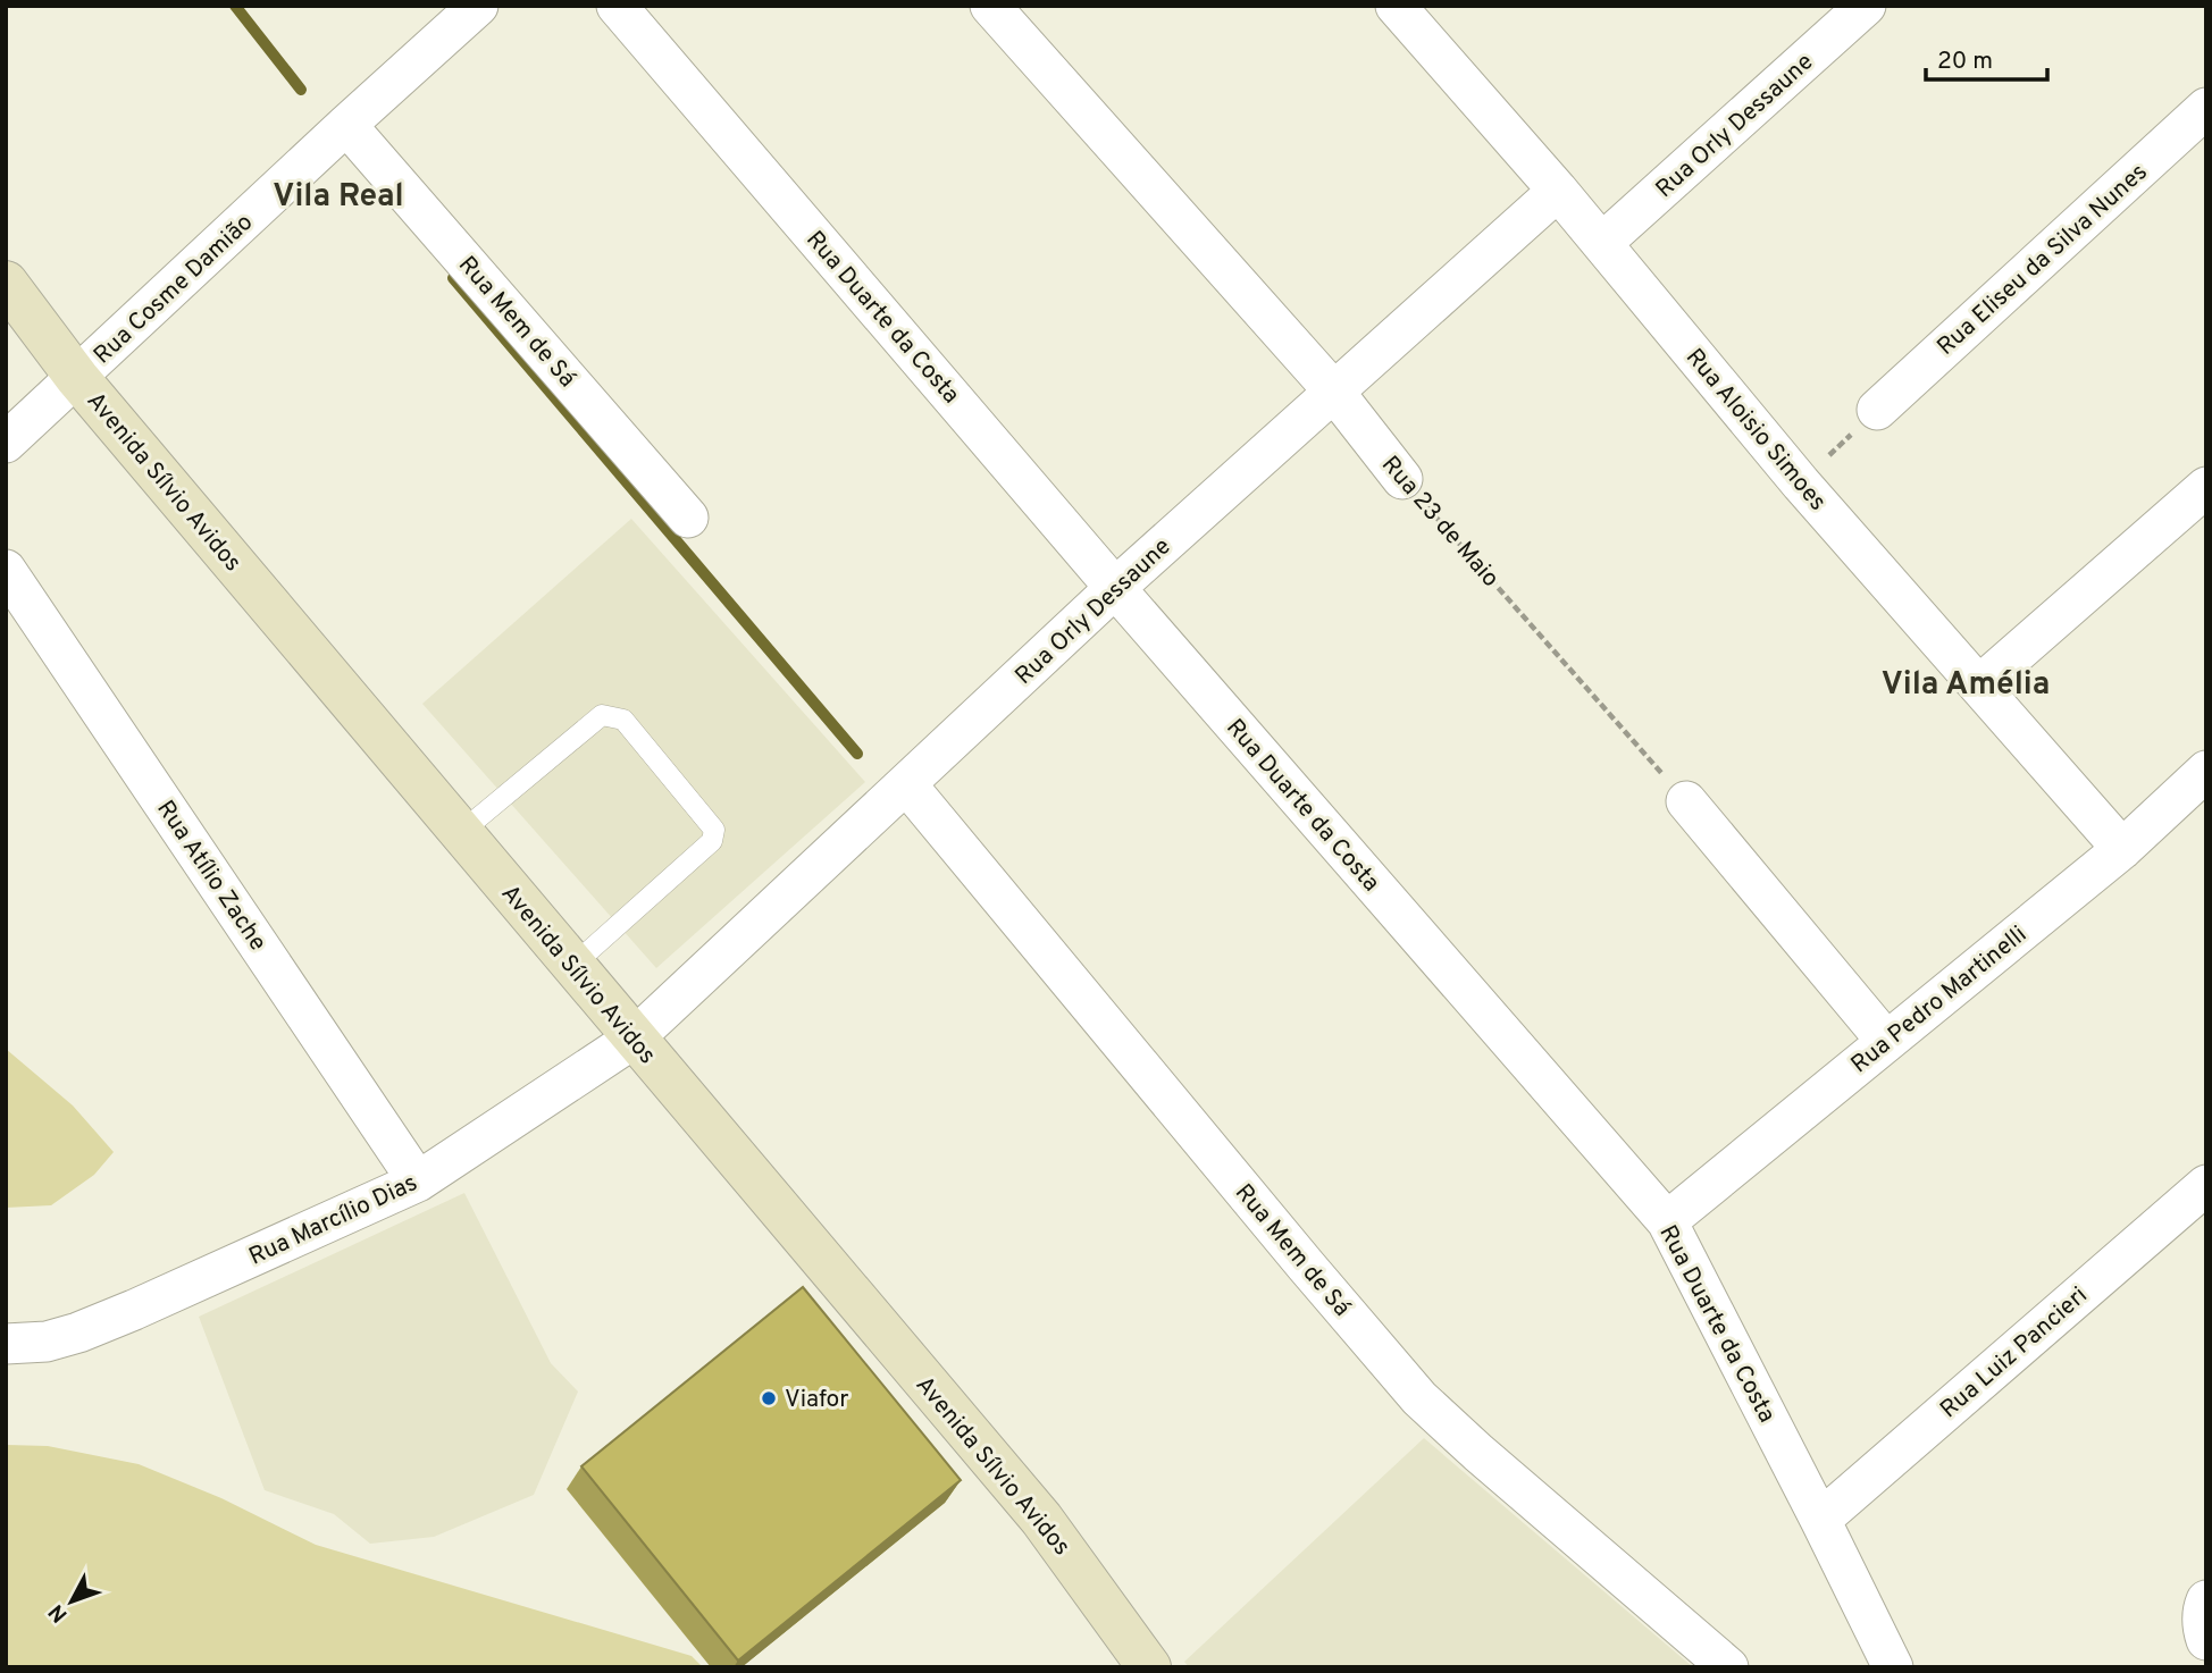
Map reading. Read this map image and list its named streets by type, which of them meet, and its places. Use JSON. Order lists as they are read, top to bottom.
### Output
{
  "streets": {
    "main road": ["Avenida Sílvio Avidos"],
    "street": [
      "Rua Orly Dessaune",
      "Rua Eliseu da Silva Nunes",
      "Rua Cosme Damião",
      "Rua Duarte da Costa",
      "Rua Mem de Sá",
      "Rua Aloisio Simoes",
      "Rua 23 de Maio",
      "Rua Atílio Zache",
      "Rua Pedro Martinelli",
      "Rua Marcílio Dias",
      "Rua Luiz Pancieri"
    ]
  },
  "crossings": [
    ["Rua Orly Dessaune", "Rua Duarte da Costa"],
    ["Rua Orly Dessaune", "Rua Mem de Sá"],
    ["Rua Orly Dessaune", "Rua Aloisio Simoes"],
    ["Rua Orly Dessaune", "Avenida Sílvio Avidos"],
    ["Rua Orly Dessaune", "Rua 23 de Maio"],
    ["Rua Orly Dessaune", "Rua Marcílio Dias"],
    ["Rua Cosme Damião", "Rua Mem de Sá"],
    ["Rua Cosme Damião", "Avenida Sílvio Avidos"],
    ["Rua Duarte da Costa", "Rua Pedro Martinelli"],
    ["Rua Duarte da Costa", "Rua Luiz Pancieri"],
    ["Rua Aloisio Simoes", "Rua Pedro Martinelli"],
    ["Avenida Sílvio Avidos", "Rua Marcílio Dias"],
    ["Rua Atílio Zache", "Rua Marcílio Dias"]
  ],
  "districts": ["Vila Real", "Vila Amélia"],
  "places": ["Viafor"],
  "scale_bar": "20 m",
  "north": "bottom left"
}
